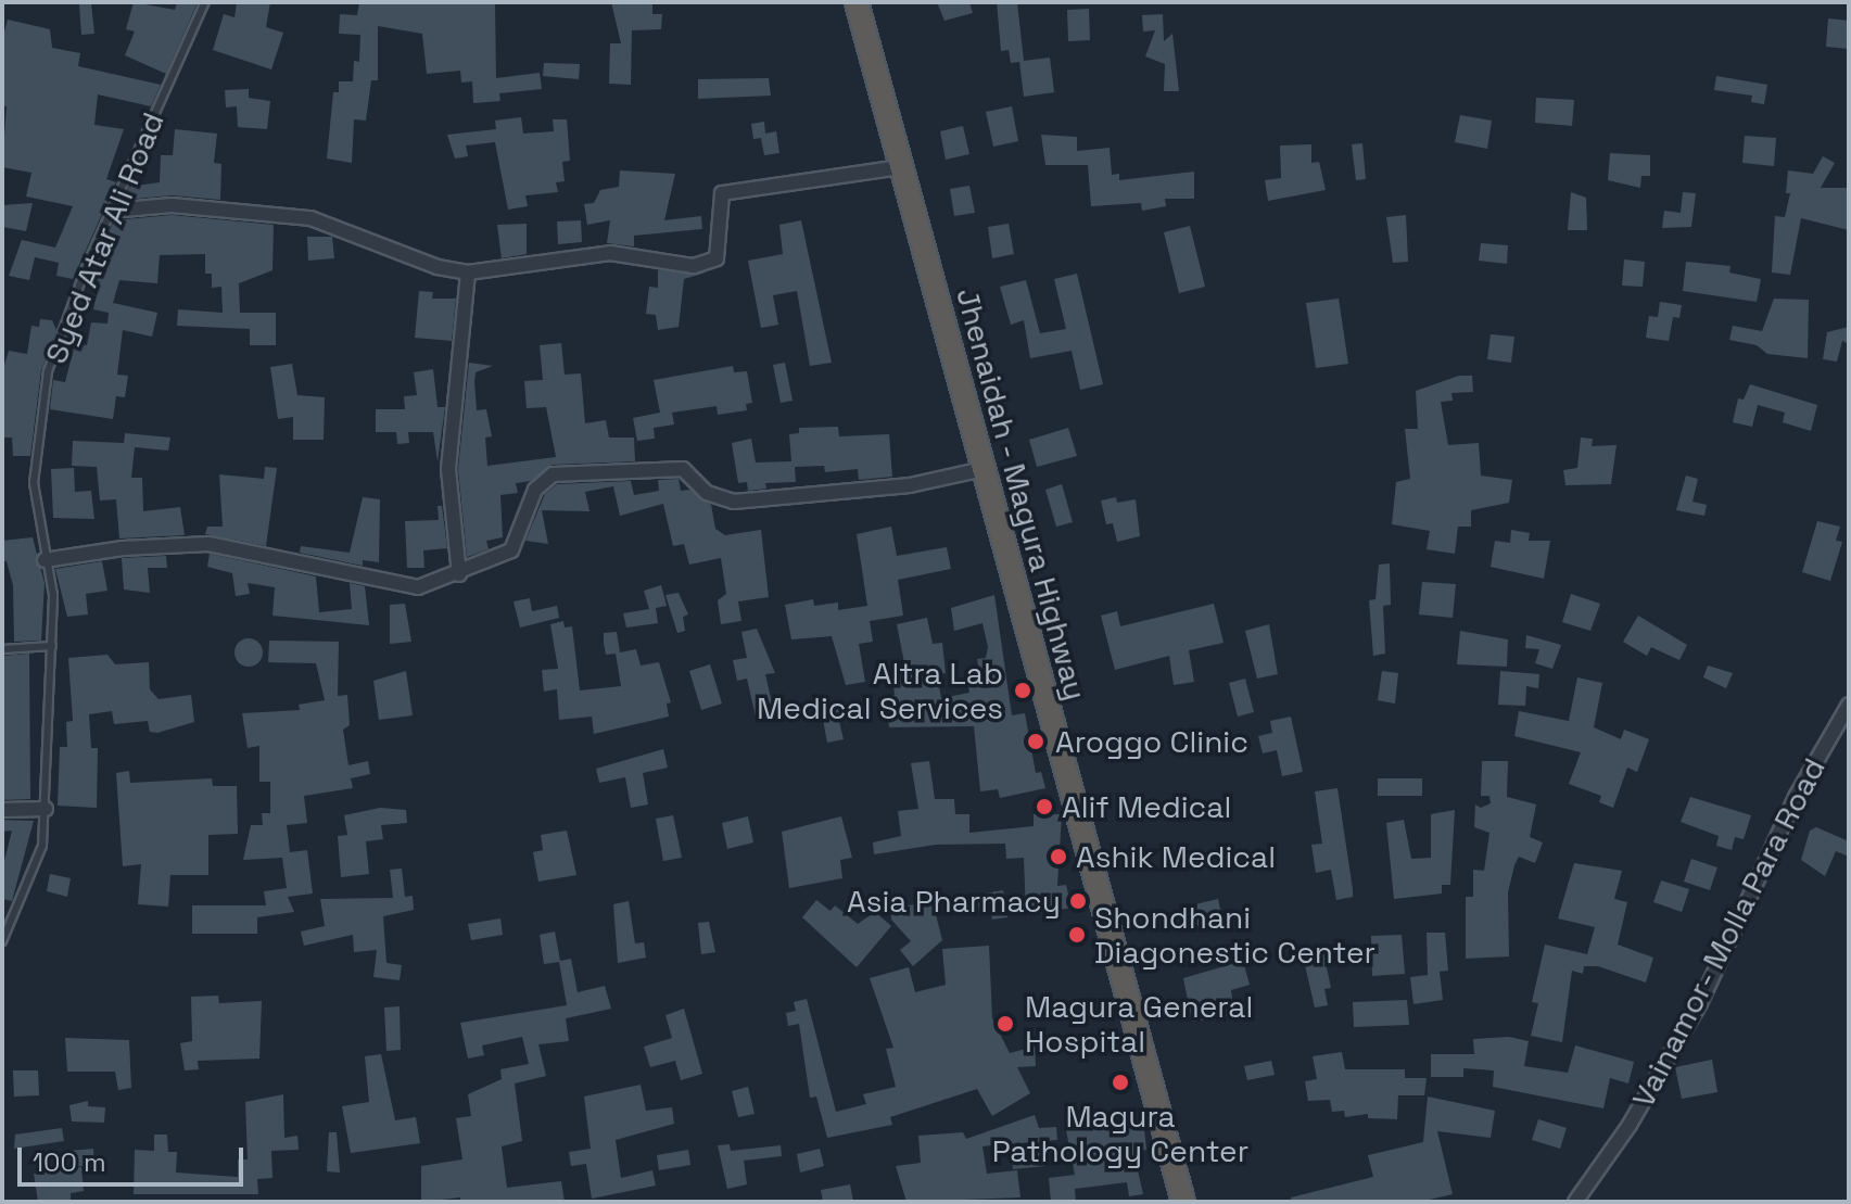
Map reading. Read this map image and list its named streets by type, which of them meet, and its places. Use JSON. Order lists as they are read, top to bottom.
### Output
{
  "streets": {
    "highway": ["Jhenaidah - Magura Highway"],
    "street": ["Vainamor- Molla Para Road"],
    "lane": ["Syed Atar Ali Road"]
  },
  "places": [
    "Altra Lab Medical Services",
    "Aroggo Clinic",
    "Alif Medical",
    "Ashik Medical",
    "Asia Pharmacy",
    "Shondhani Diagonestic Center",
    "Magura General Hospital",
    "Magura Pathology Center"
  ],
  "scale_bar": "100 m"
}
